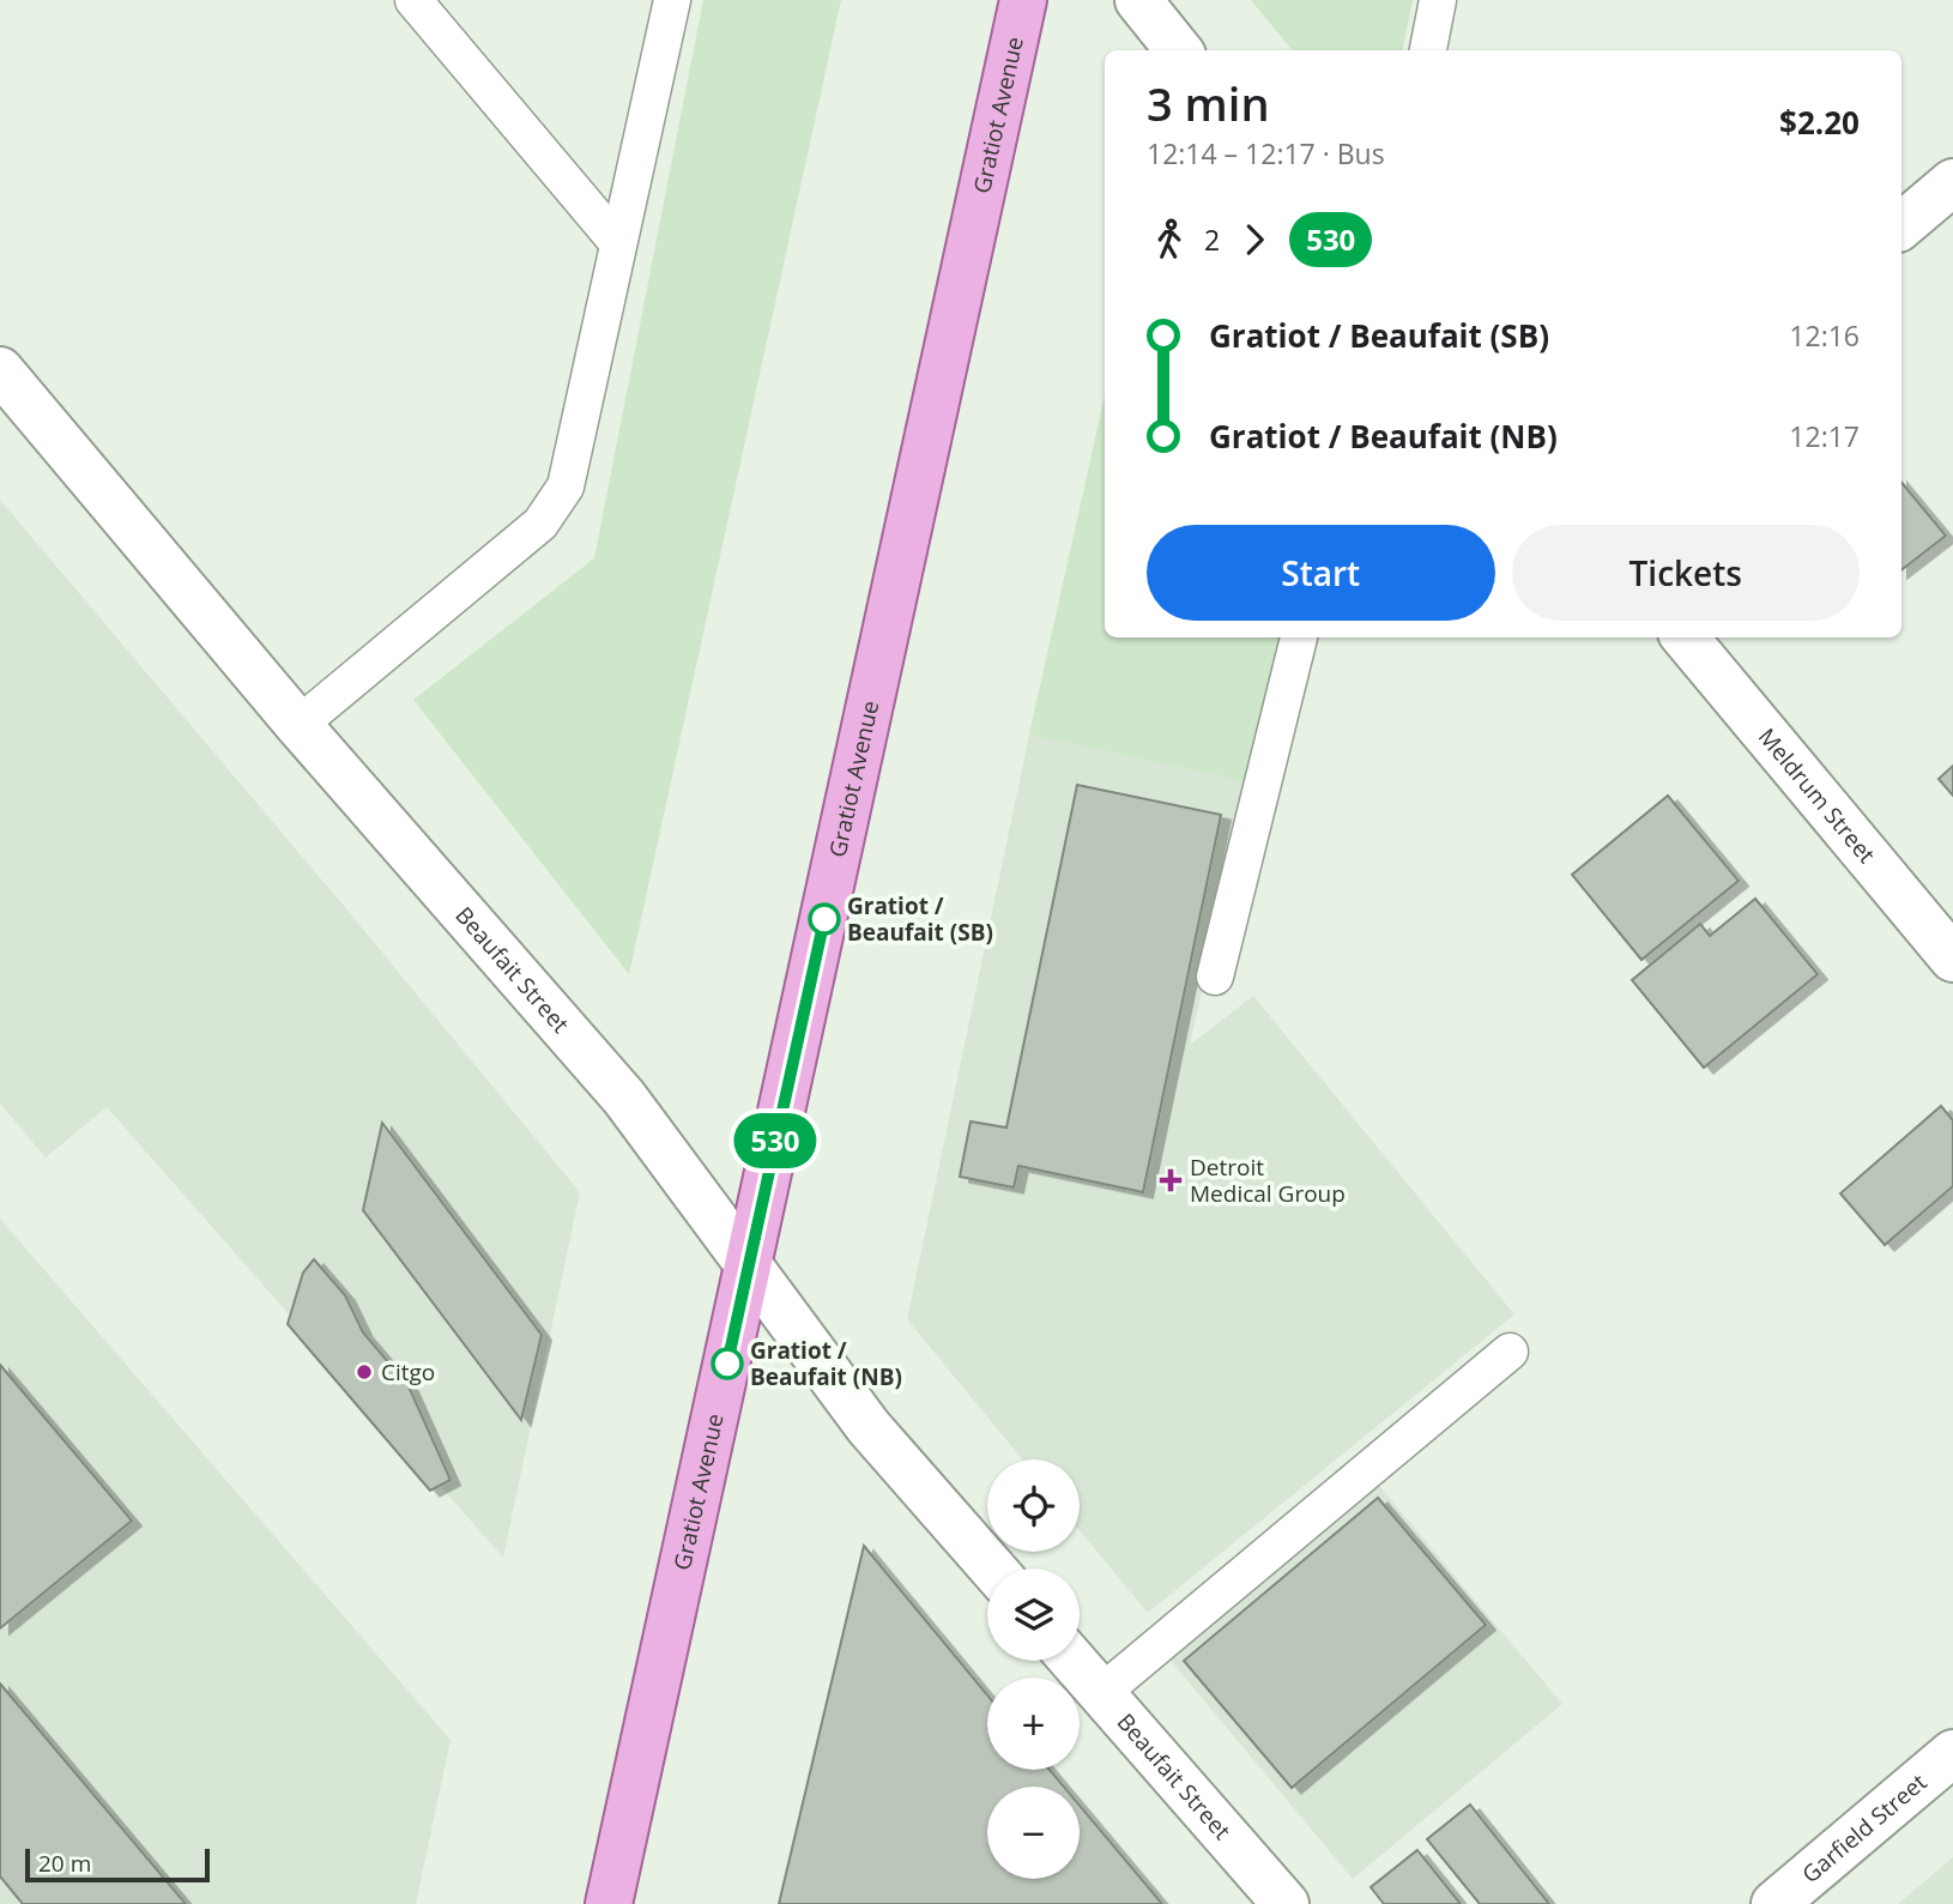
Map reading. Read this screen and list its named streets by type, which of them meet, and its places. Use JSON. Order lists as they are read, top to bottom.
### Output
{
  "streets": {
    "main road": ["Gratiot Avenue"],
    "street": ["Meldrum Street", "Beaufait Street", "Garfield Street"]
  },
  "crossings": [
    ["Gratiot Avenue", "Beaufait Street"]
  ],
  "places": {
    "other": ["Gratiot / Beaufait (SB)", "Gratiot / Beaufait (NB)", "Citgo"],
    "health": ["Detroit Medical Group"]
  },
  "lines": ["bus line 530"],
  "scale_bar": "20 m",
  "page": {
    "on_map": "530",
    "heading": ["3 min", "12:14 – 12:17 · Bus", "$2.20"],
    "legs": ["2", "530"],
    "list": [
      {
        "name": "Gratiot / Beaufait (SB)",
        "value": "12:16"
      },
      {
        "name": "Gratiot / Beaufait (NB)",
        "value": "12:17"
      }
    ],
    "buttons": ["Start", "Tickets"],
    "map_buttons": ["+", "−"],
    "scale": "20 m"
  }
}
